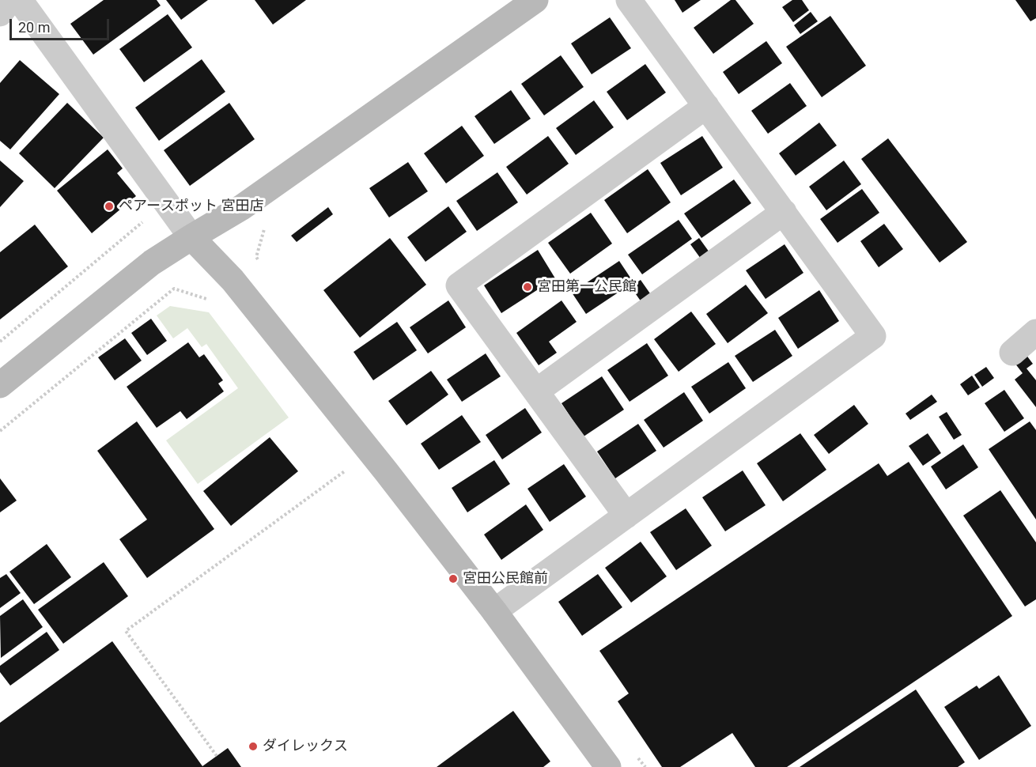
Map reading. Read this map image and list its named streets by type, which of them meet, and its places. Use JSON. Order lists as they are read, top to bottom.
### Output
{
  "places": [
    "ペアースポット 宮田店",
    "宮田第一公民館",
    "宮田公民館前",
    "ダイレックス"
  ],
  "scale_bar": "20 m"
}
